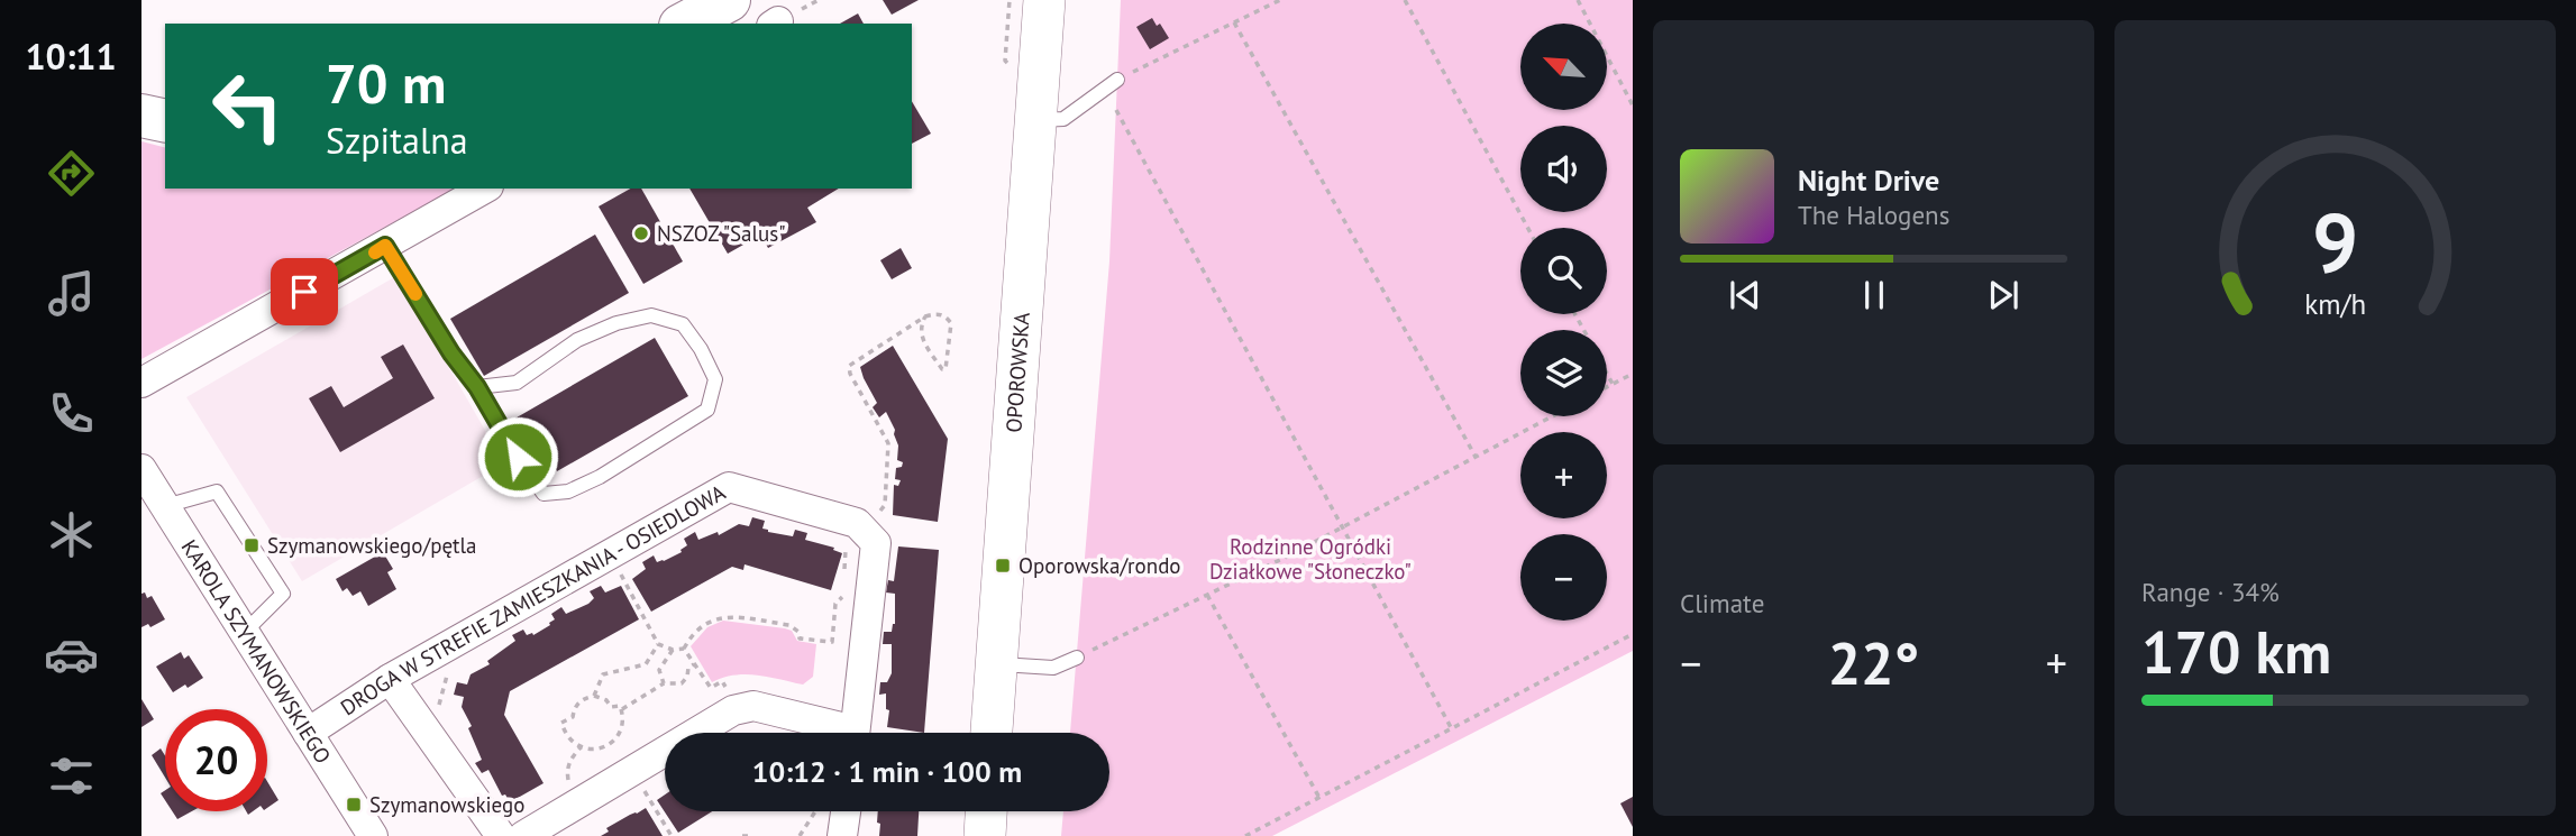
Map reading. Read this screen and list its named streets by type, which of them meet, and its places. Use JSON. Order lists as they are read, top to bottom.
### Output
{
  "streets": {
    "street": ["OPOROWSKA", "DROGA W STREFIE ZAMIESZKANIA - OSIEDLOWA", "KAROLA SZYMANOWSKIEGO"]
  },
  "crossings": [
    ["DROGA W STREFIE ZAMIESZKANIA - OSIEDLOWA", "KAROLA SZYMANOWSKIEGO"]
  ],
  "parks": ["Rodzinne Ogródki Działkowe \"Słoneczko\""],
  "places": {
    "other": ["NSZOZ \"Salus\""],
    "transit": ["Szymanowskiego/pętla", "Oporowska/rondo", "Szymanowskiego"]
  },
  "north": "top left",
  "page": {
    "tabs": "10:11",
    "map_buttons": ["+", "−"],
    "turn": ["70 m", "Szpitalna"],
    "song": ["Night Drive", "The Halogens"],
    "tile": [
      "Climate",
      ["Range · 34%", "170 km"]
    ],
    "heat": ["−", "22°", "+"],
    "limit": "20",
    "trip": "10:12 · 1 min · 100 m",
    "gauge": ["9", "km/h"]
  }
}
